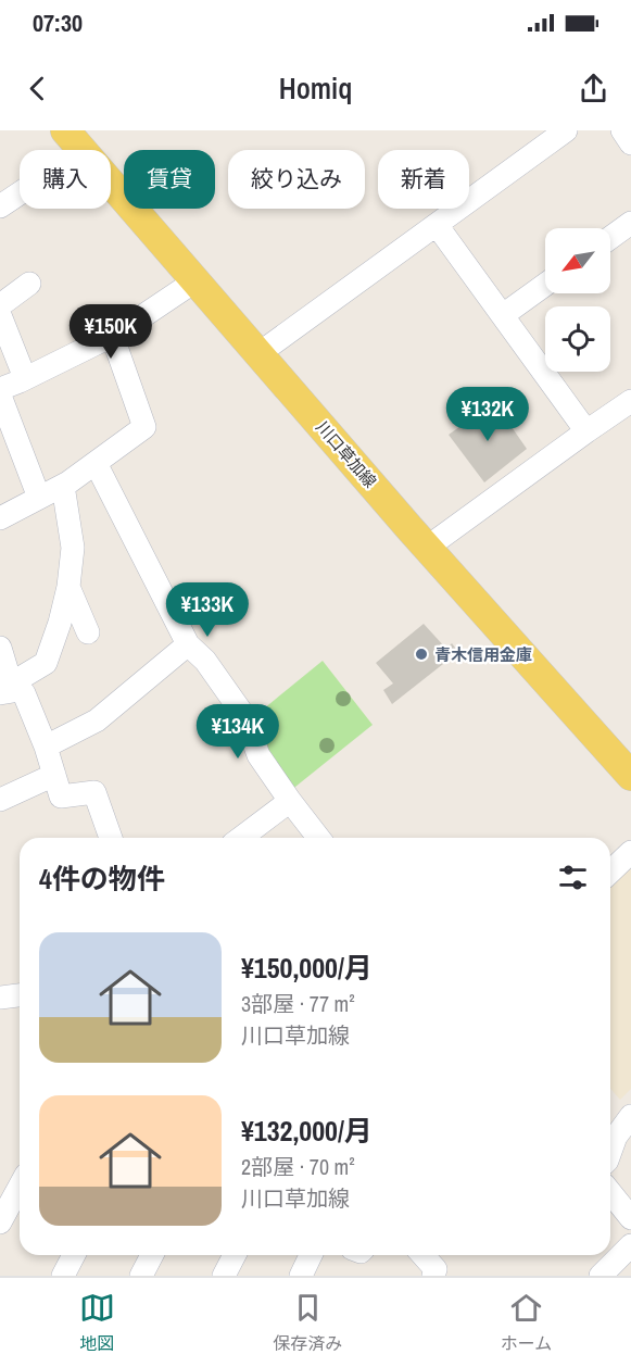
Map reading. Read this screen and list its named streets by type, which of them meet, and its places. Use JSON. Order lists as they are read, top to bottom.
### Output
{
  "streets": {
    "main road": ["川口草加線"]
  },
  "places": ["青木信用金庫"],
  "north": "bottom left",
  "page": {
    "status": "07:30",
    "header": "Homiq",
    "chip": [
      "購入",
      "賃貸",
      "絞り込み",
      "新着"
    ],
    "price": [
      "¥150K",
      "¥132K",
      "¥133K",
      "¥134K"
    ],
    "heading": "4件の物件",
    "list": [
      {
        "name": "¥150,000/月",
        "note": "3部屋 · 77 m² · 川口草加線"
      },
      {
        "name": "¥132,000/月",
        "note": "2部屋 · 70 m² · 川口草加線"
      }
    ],
    "tabs": ["地図", "保存済み", "ホーム"]
  }
}
